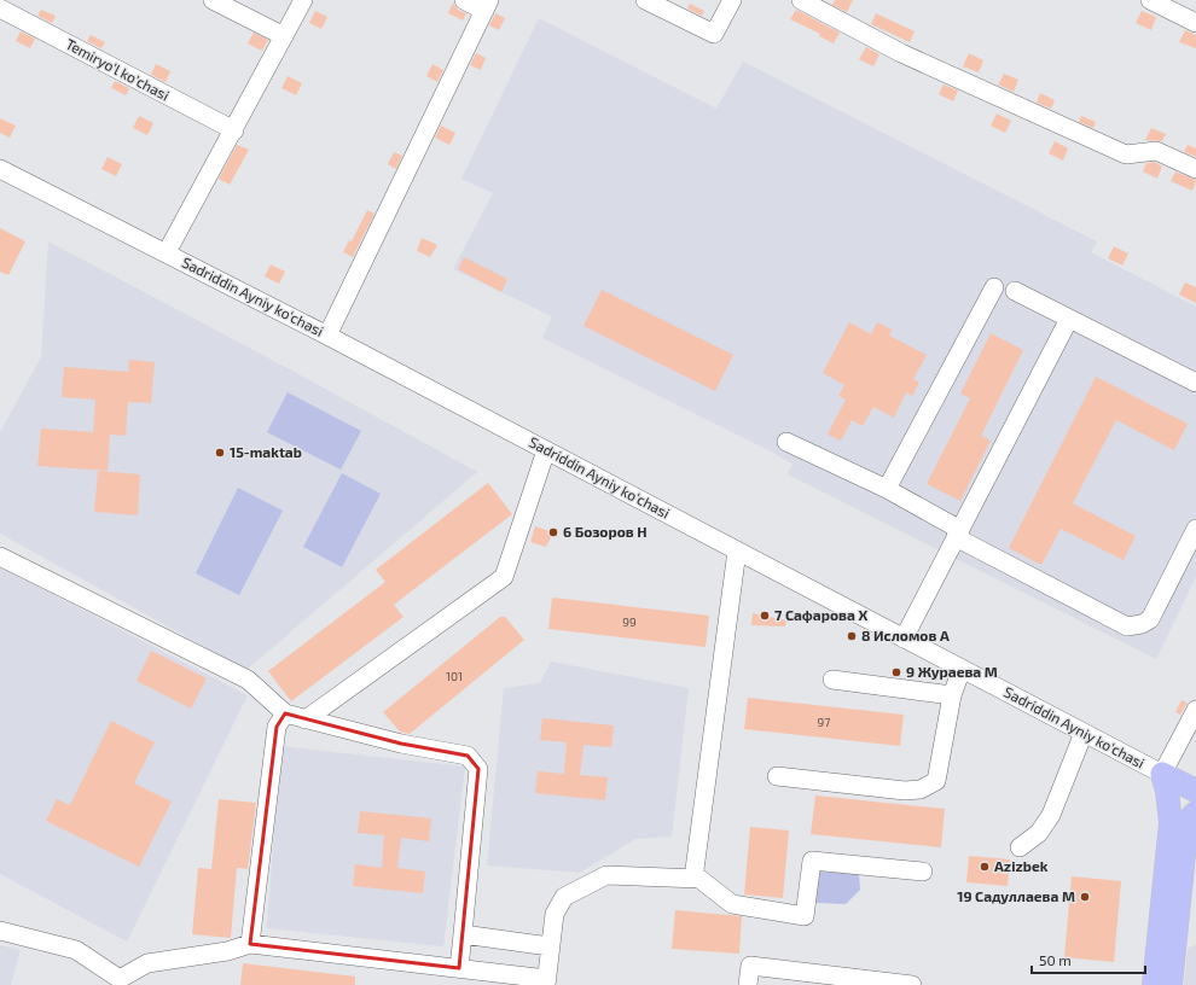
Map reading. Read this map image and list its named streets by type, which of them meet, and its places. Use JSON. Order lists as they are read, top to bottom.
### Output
{
  "streets": {
    "main road": ["Sadriddin Ayniy ko'chasi"],
    "street": ["Temiryo'l ko'chasi"]
  },
  "places": [
    "15-maktab",
    "6 Бозоров Н",
    "7 Сафарова Х",
    "8 Исломов А",
    "9 Жураева М",
    "Azizbek",
    "19 Садуллаева М"
  ],
  "house_numbers": ["99", "101", "97"],
  "scale_bar": "50 m"
}
